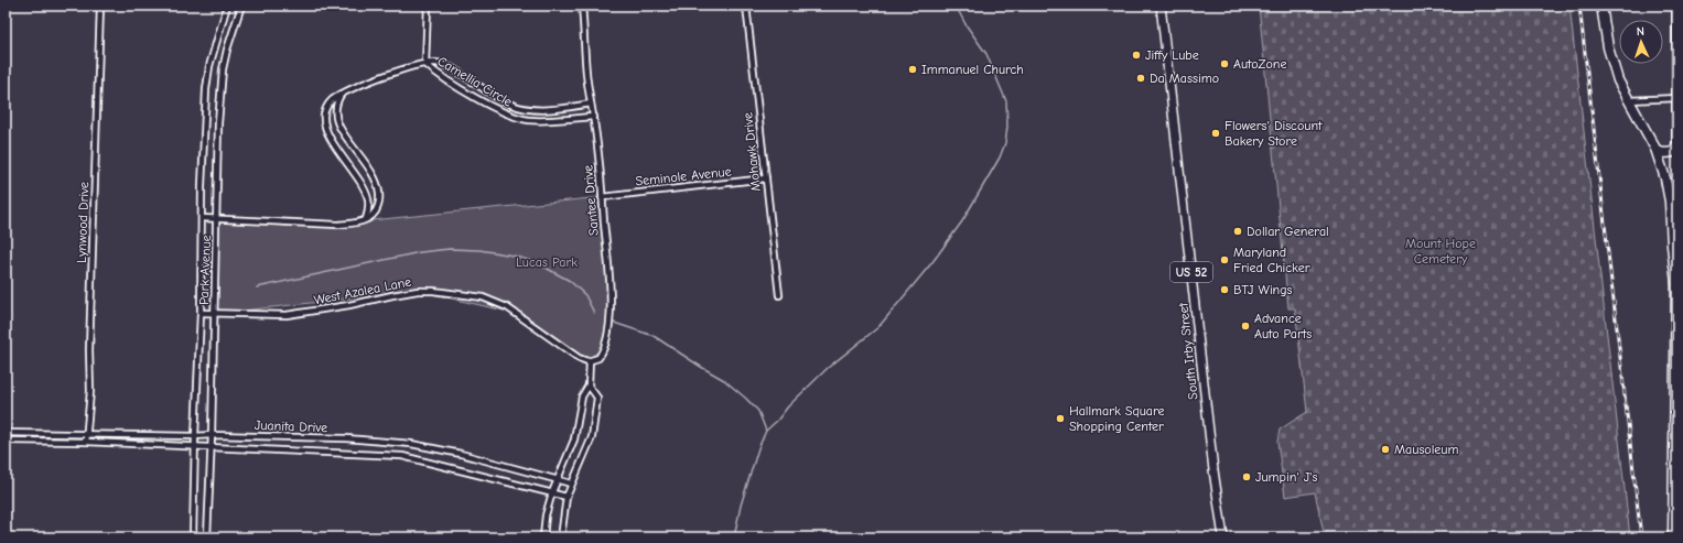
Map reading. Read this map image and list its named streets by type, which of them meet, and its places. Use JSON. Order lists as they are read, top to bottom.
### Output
{
  "streets": {
    "main road": ["US 52", "South Irby Street"],
    "street": [
      "Camellia Circle",
      "Mohawk Drive",
      "Seminole Avenue",
      "Santee Drive",
      "Lynwood Drive",
      "Park Avenue",
      "West Azalea Lane",
      "Juanita Drive"
    ]
  },
  "crossings": [
    ["Camellia Circle", "Santee Drive"],
    ["Mohawk Drive", "Seminole Avenue"],
    ["Seminole Avenue", "Santee Drive"],
    ["Santee Drive", "West Azalea Lane"],
    ["Lynwood Drive", "Juanita Drive"],
    ["Park Avenue", "West Azalea Lane"],
    ["Park Avenue", "Juanita Drive"]
  ],
  "parks": ["Mount Hope Cemetery", "Lucas Park"],
  "places": [
    "Jiffy Lube",
    "AutoZone",
    "Immanuel Church",
    "Da Massimo",
    "Flowers' Discount Bakery Store",
    "Dollar General",
    "Maryland Fried Chicker",
    "BTJ Wings",
    "Advance Auto Parts",
    "Hallmark Square Shopping Center",
    "Mausoleum",
    "Jumpin' J's"
  ],
  "north": "top"
}
